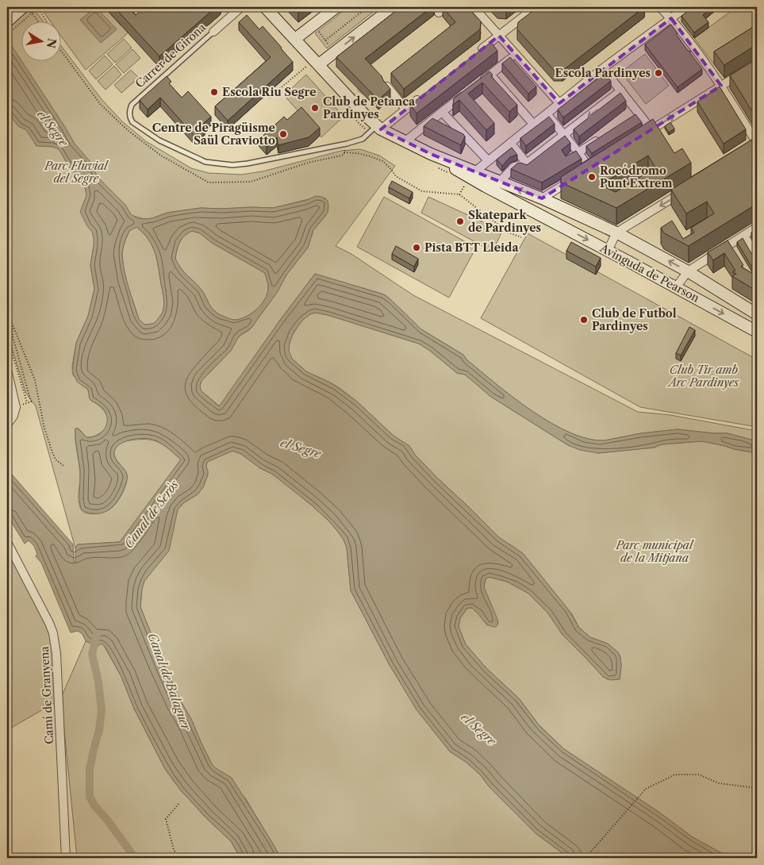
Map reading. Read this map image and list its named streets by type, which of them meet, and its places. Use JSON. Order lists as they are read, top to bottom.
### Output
{
  "streets": {
    "street": ["Carrer de Girona", "Avinguda de Pearson", "Camí de Granyena"]
  },
  "water": ["el Segre", "Canal de Seròs", "Canal de Balaguer"],
  "parks": ["Parc Fluvial del Segre", "Club Tir amb Arc Pardinyes", "Parc municipal de la Mitjana"],
  "places": [
    "Escola Pardinyes",
    "Escola Riu Segre",
    "Club de Petanca Pardinyes",
    "Centre de Piragüisme Saül Craviotto",
    "Rocódromo Punt Extrem",
    "Skatepark de Pardinyes",
    "Pista BTT Lleida",
    "Club de Futbol Pardinyes"
  ],
  "north": "right"
}
